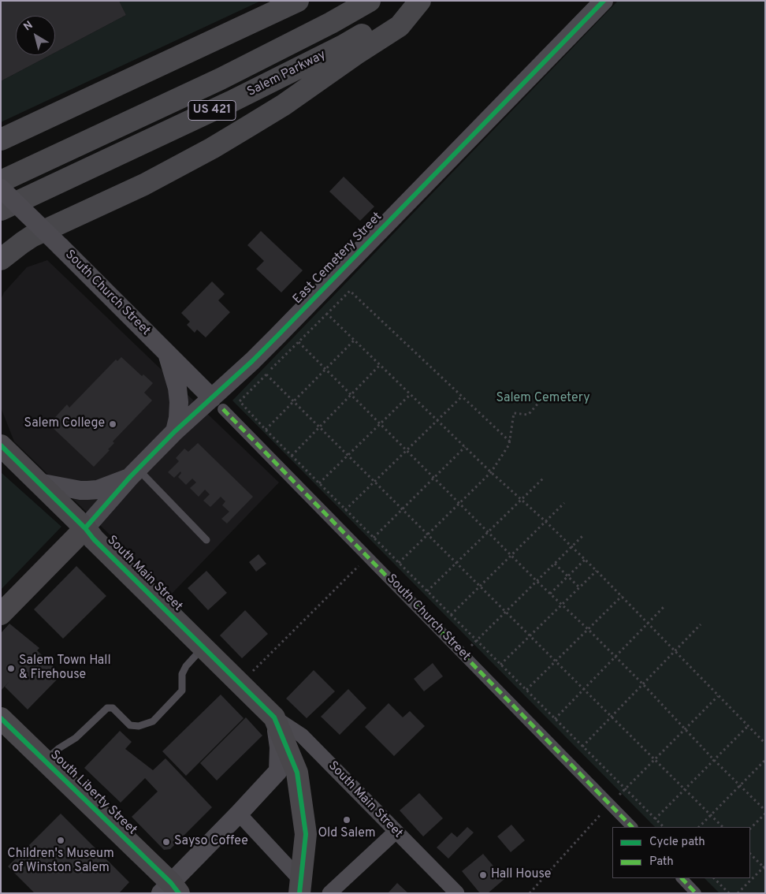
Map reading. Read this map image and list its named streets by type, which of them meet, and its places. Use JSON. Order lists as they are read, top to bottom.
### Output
{
  "streets": {
    "highway": ["Salem Parkway", "US 421"],
    "main road": ["South Main Street", "South Liberty Street"],
    "street": ["East Cemetery Street", "South Church Street"]
  },
  "crossings": [
    ["East Cemetery Street", "South Church Street"],
    ["East Cemetery Street", "South Main Street"]
  ],
  "parks": ["Salem Cemetery"],
  "places": [
    "Salem College",
    "Salem Town Hall & Firehouse",
    "Old Salem",
    "Children's Museum of Winston Salem",
    "Sayso Coffee",
    "Hall House"
  ],
  "legend": ["Cycle path", "Path"],
  "north": "top left"
}
